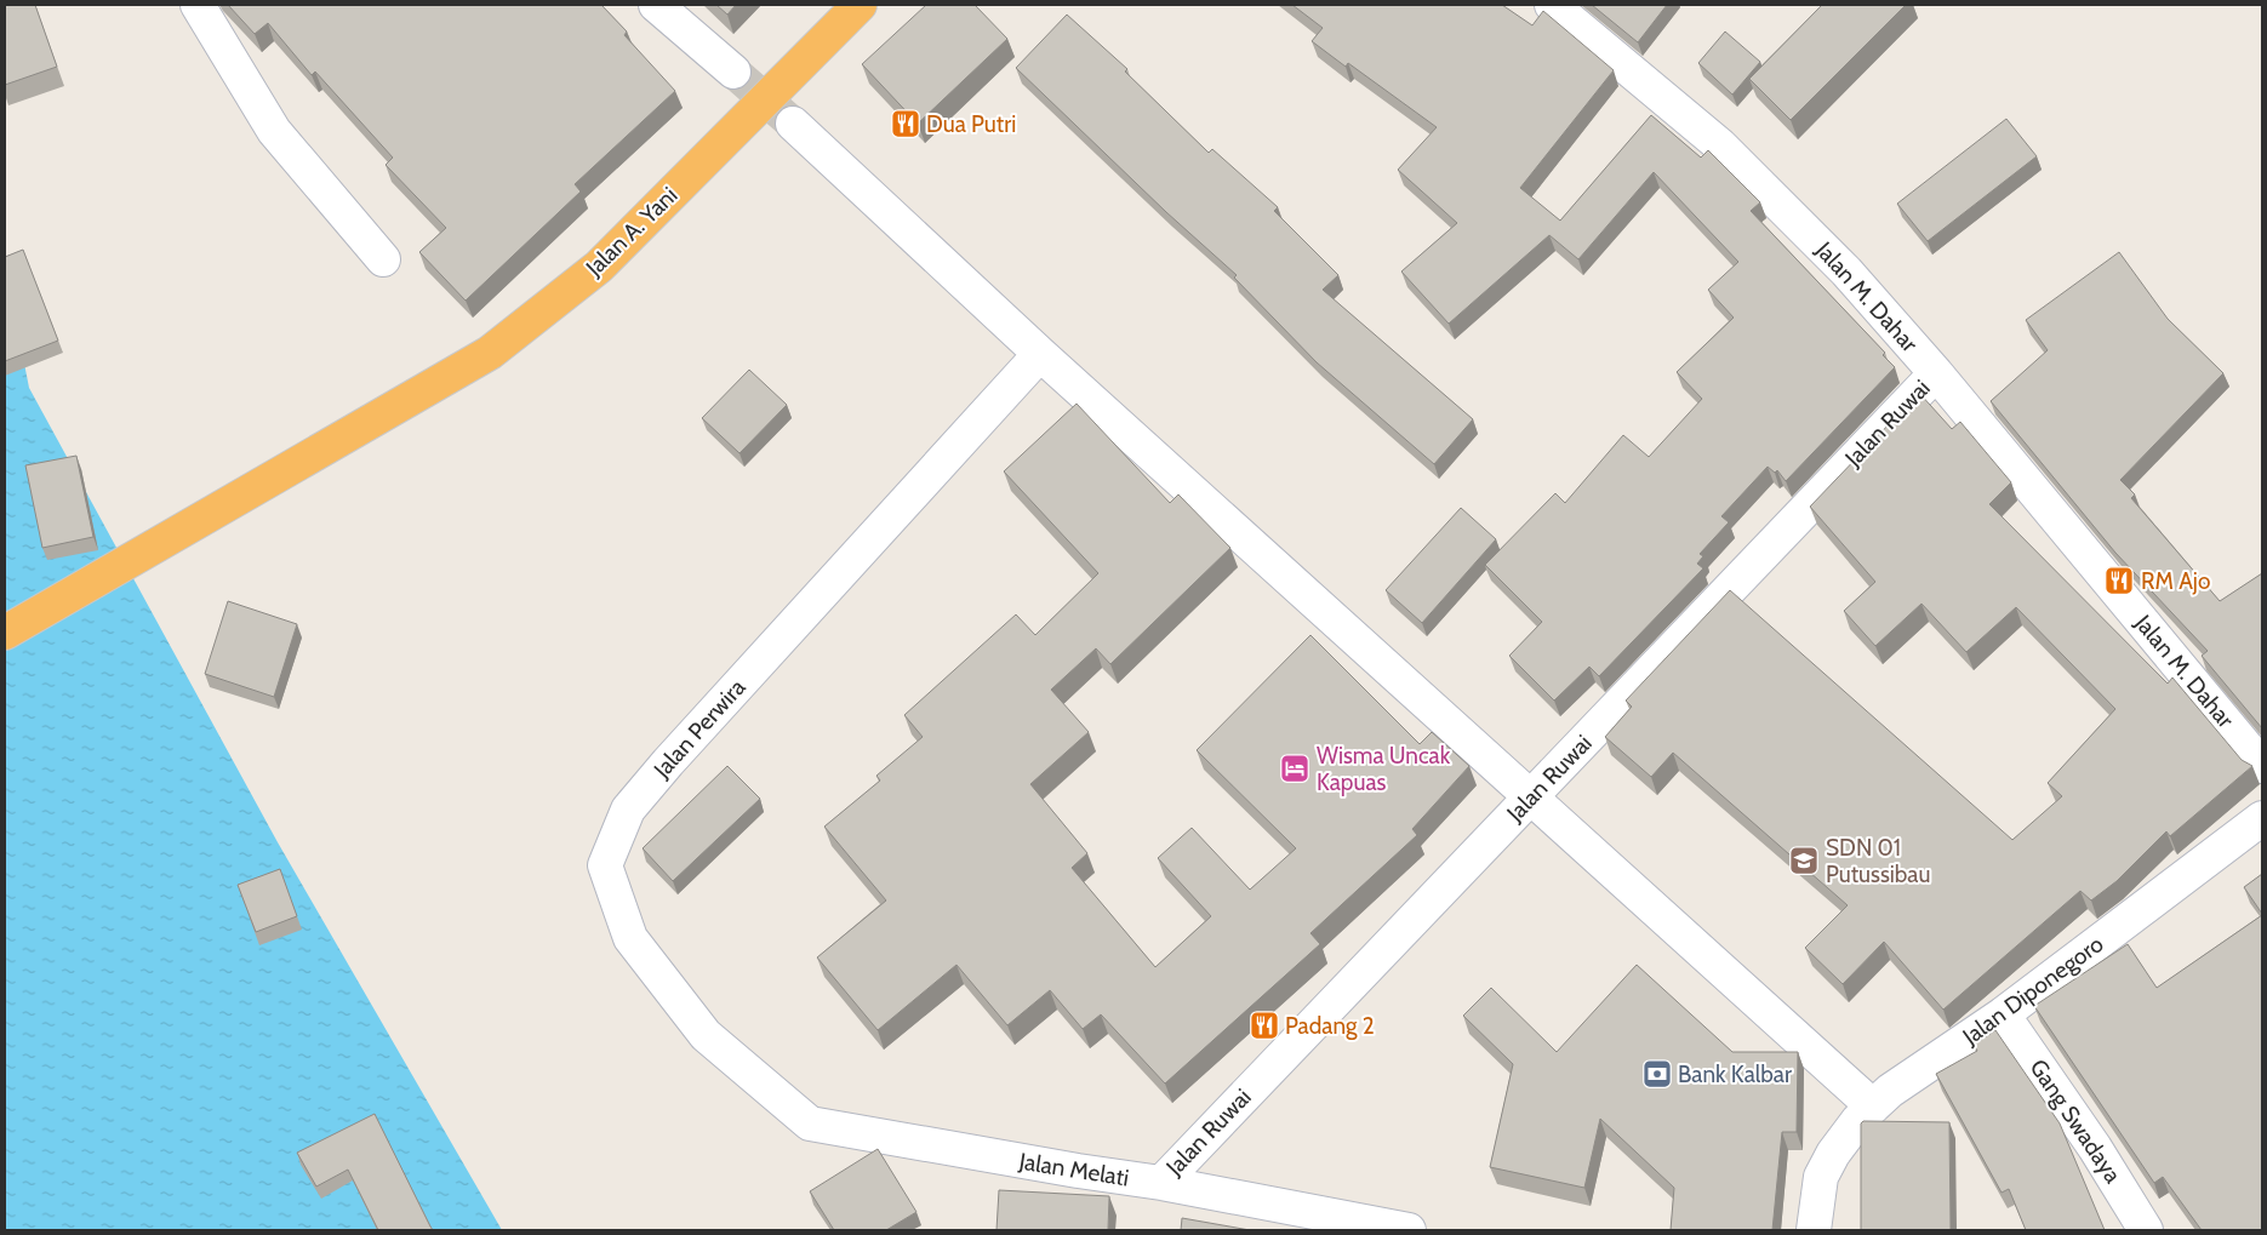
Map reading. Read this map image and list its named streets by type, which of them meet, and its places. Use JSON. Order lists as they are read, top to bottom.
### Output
{
  "streets": {
    "highway": ["Jalan A. Yani"],
    "street": [
      "Jalan M. Dahar",
      "Jalan Ruwai",
      "Jalan Perwira",
      "Jalan Diponegoro",
      "Gang Swadaya",
      "Jalan Melati"
    ]
  },
  "crossings": [
    ["Jalan M. Dahar", "Jalan Ruwai"],
    ["Jalan Ruwai", "Jalan Melati"],
    ["Jalan Perwira", "Jalan Melati"],
    ["Jalan Diponegoro", "Gang Swadaya"]
  ],
  "places": {
    "restaurant": ["Dua Putri", "RM Ajo", "Padang 2"],
    "hotel": ["Wisma Uncak Kapuas"],
    "school or university": ["SDN 01 Putussibau"],
    "bank": ["Bank Kalbar"]
  }
}
